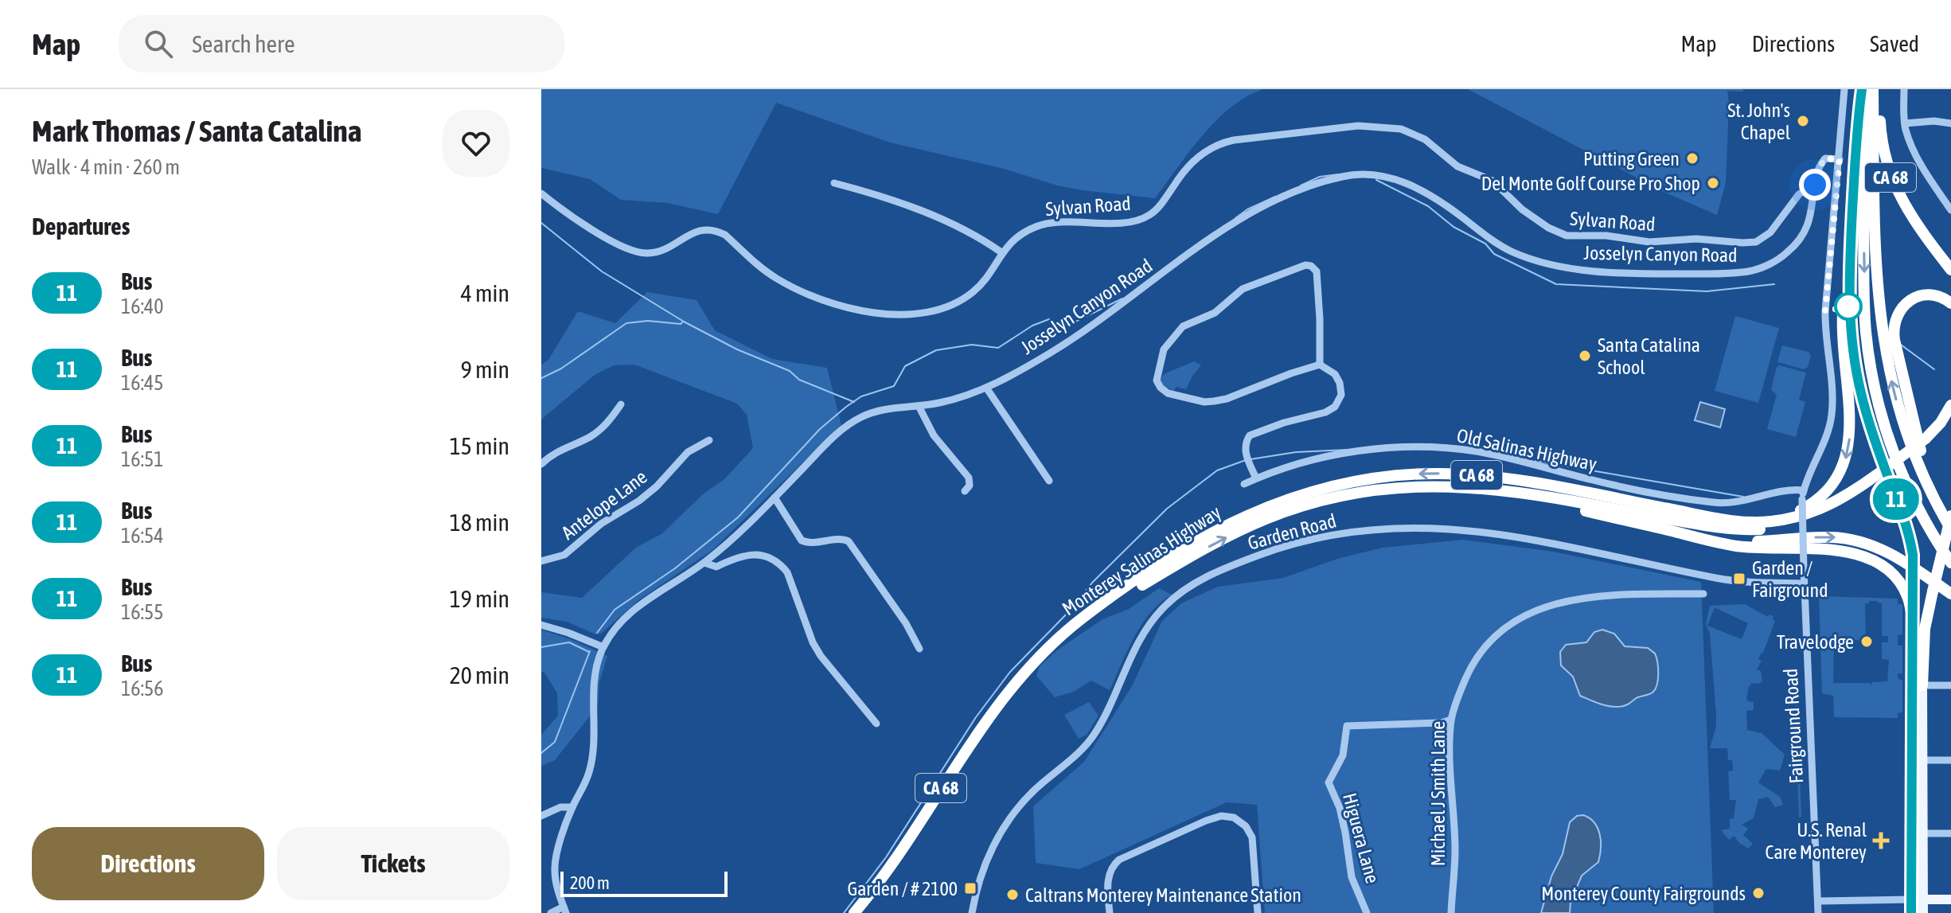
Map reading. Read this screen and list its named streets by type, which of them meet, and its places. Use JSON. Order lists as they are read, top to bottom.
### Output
{
  "streets": {
    "highway": ["CA 68", "Monterey Salinas Highway"],
    "street": [
      "Sylvan Road",
      "Josselyn Canyon Road",
      "Old Salinas Highway",
      "Antelope Lane",
      "Garden Road",
      "Fairground Road",
      "Michael J Smith Lane",
      "Higuera Lane"
    ]
  },
  "crossings": [
    ["CA 68", "Monterey Salinas Highway"],
    ["Sylvan Road", "Josselyn Canyon Road"],
    ["Josselyn Canyon Road", "Fairground Road"],
    ["Old Salinas Highway", "Fairground Road"],
    ["Garden Road", "Fairground Road"],
    ["Michael J Smith Lane", "Higuera Lane"]
  ],
  "places": {
    "other": [
      "St. John's Chapel",
      "Putting Green",
      "Del Monte Golf Course Pro Shop",
      "Santa Catalina School",
      "Travelodge",
      "Monterey County Fairgrounds",
      "Caltrans Monterey Maintenance Station"
    ],
    "transit": ["Garden / Fairground", "Garden / # 2100"],
    "health": ["U.S. Renal Care Monterey"]
  },
  "lines": ["bus line 11"],
  "scale_bar": "200 m",
  "page": {
    "header": "Map",
    "search": "Search here",
    "nav": ["Map", "Directions", "Saved"],
    "heading": [
      ["Mark Thomas / Santa Catalina", "Walk · 4 min · 260 m"],
      "Departures"
    ],
    "on_map": "11",
    "list": [
      {
        "mark": "11",
        "name": "Bus",
        "note": "16:40",
        "value": "4 min"
      },
      {
        "mark": "11",
        "name": "Bus",
        "note": "16:45",
        "value": "9 min"
      },
      {
        "mark": "11",
        "name": "Bus",
        "note": "16:51",
        "value": "15 min"
      },
      {
        "mark": "11",
        "name": "Bus",
        "note": "16:54",
        "value": "18 min"
      },
      {
        "mark": "11",
        "name": "Bus",
        "note": "16:55",
        "value": "19 min"
      },
      {
        "mark": "11",
        "name": "Bus",
        "note": "16:56",
        "value": "20 min"
      }
    ],
    "buttons": ["Directions", "Tickets"],
    "scale": "200 m"
  }
}
